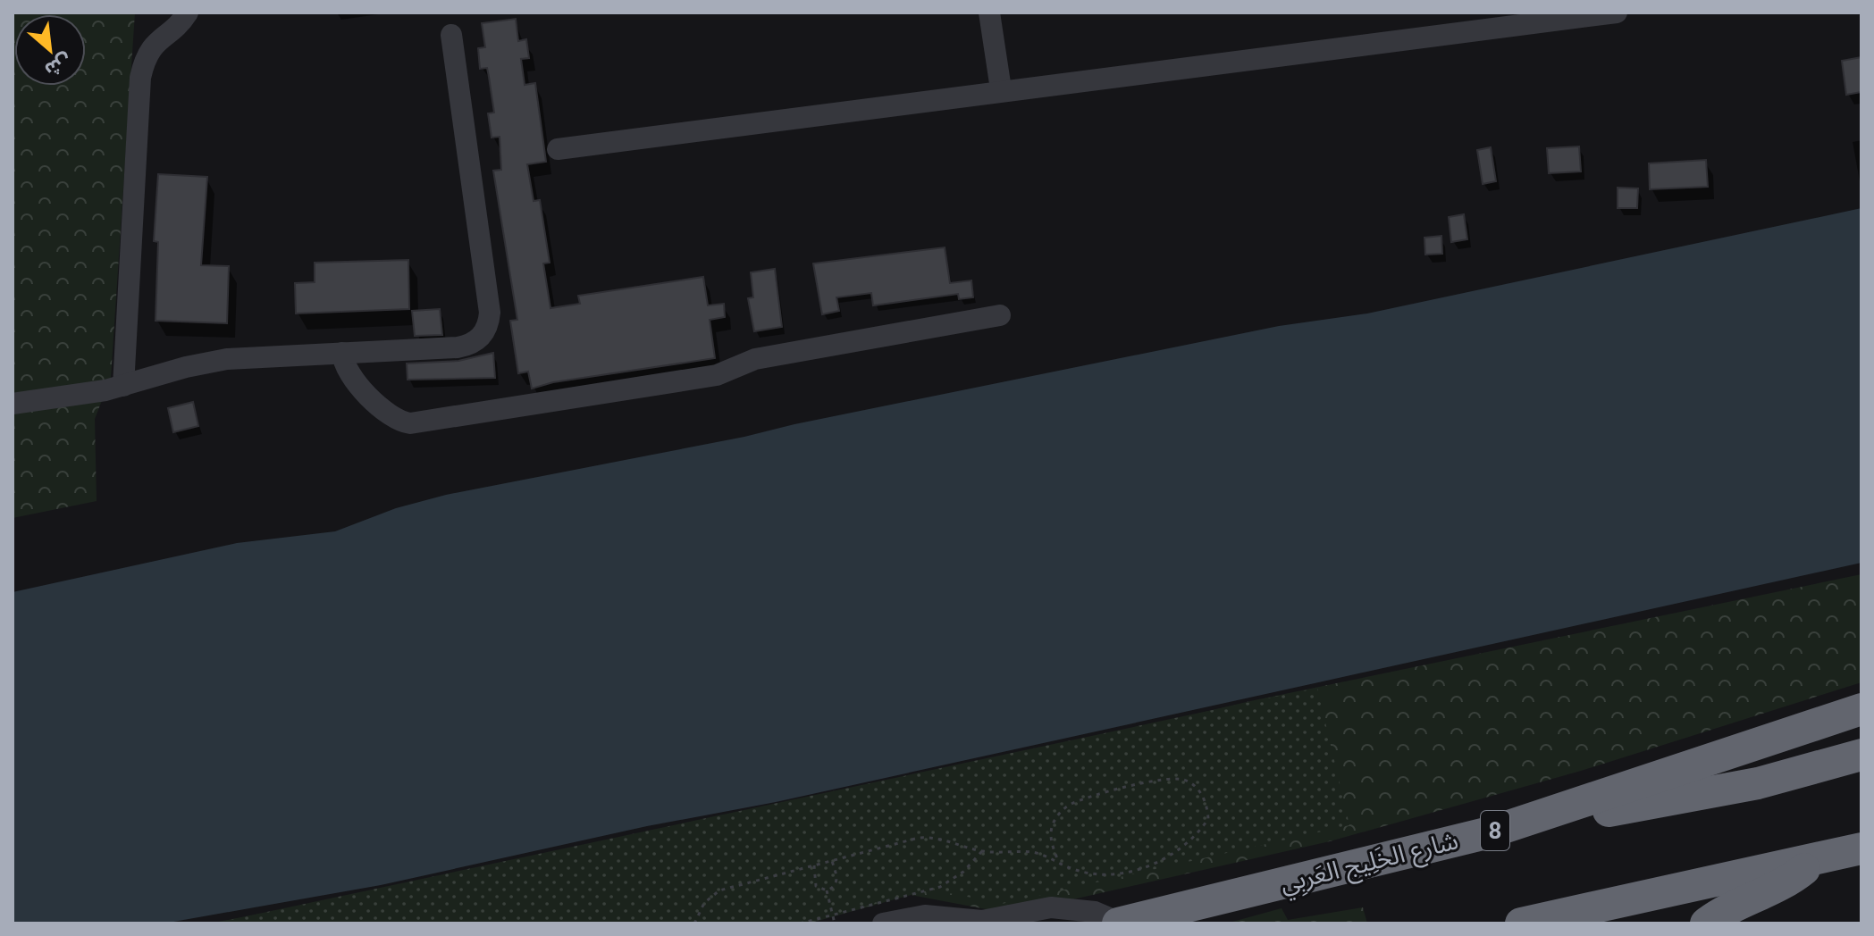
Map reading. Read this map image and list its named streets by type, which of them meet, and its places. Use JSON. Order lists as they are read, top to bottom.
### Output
{
  "streets": {
    "highway": ["8", "شارع الخَلِيج العَربِي"]
  },
  "north": "bottom right"
}
